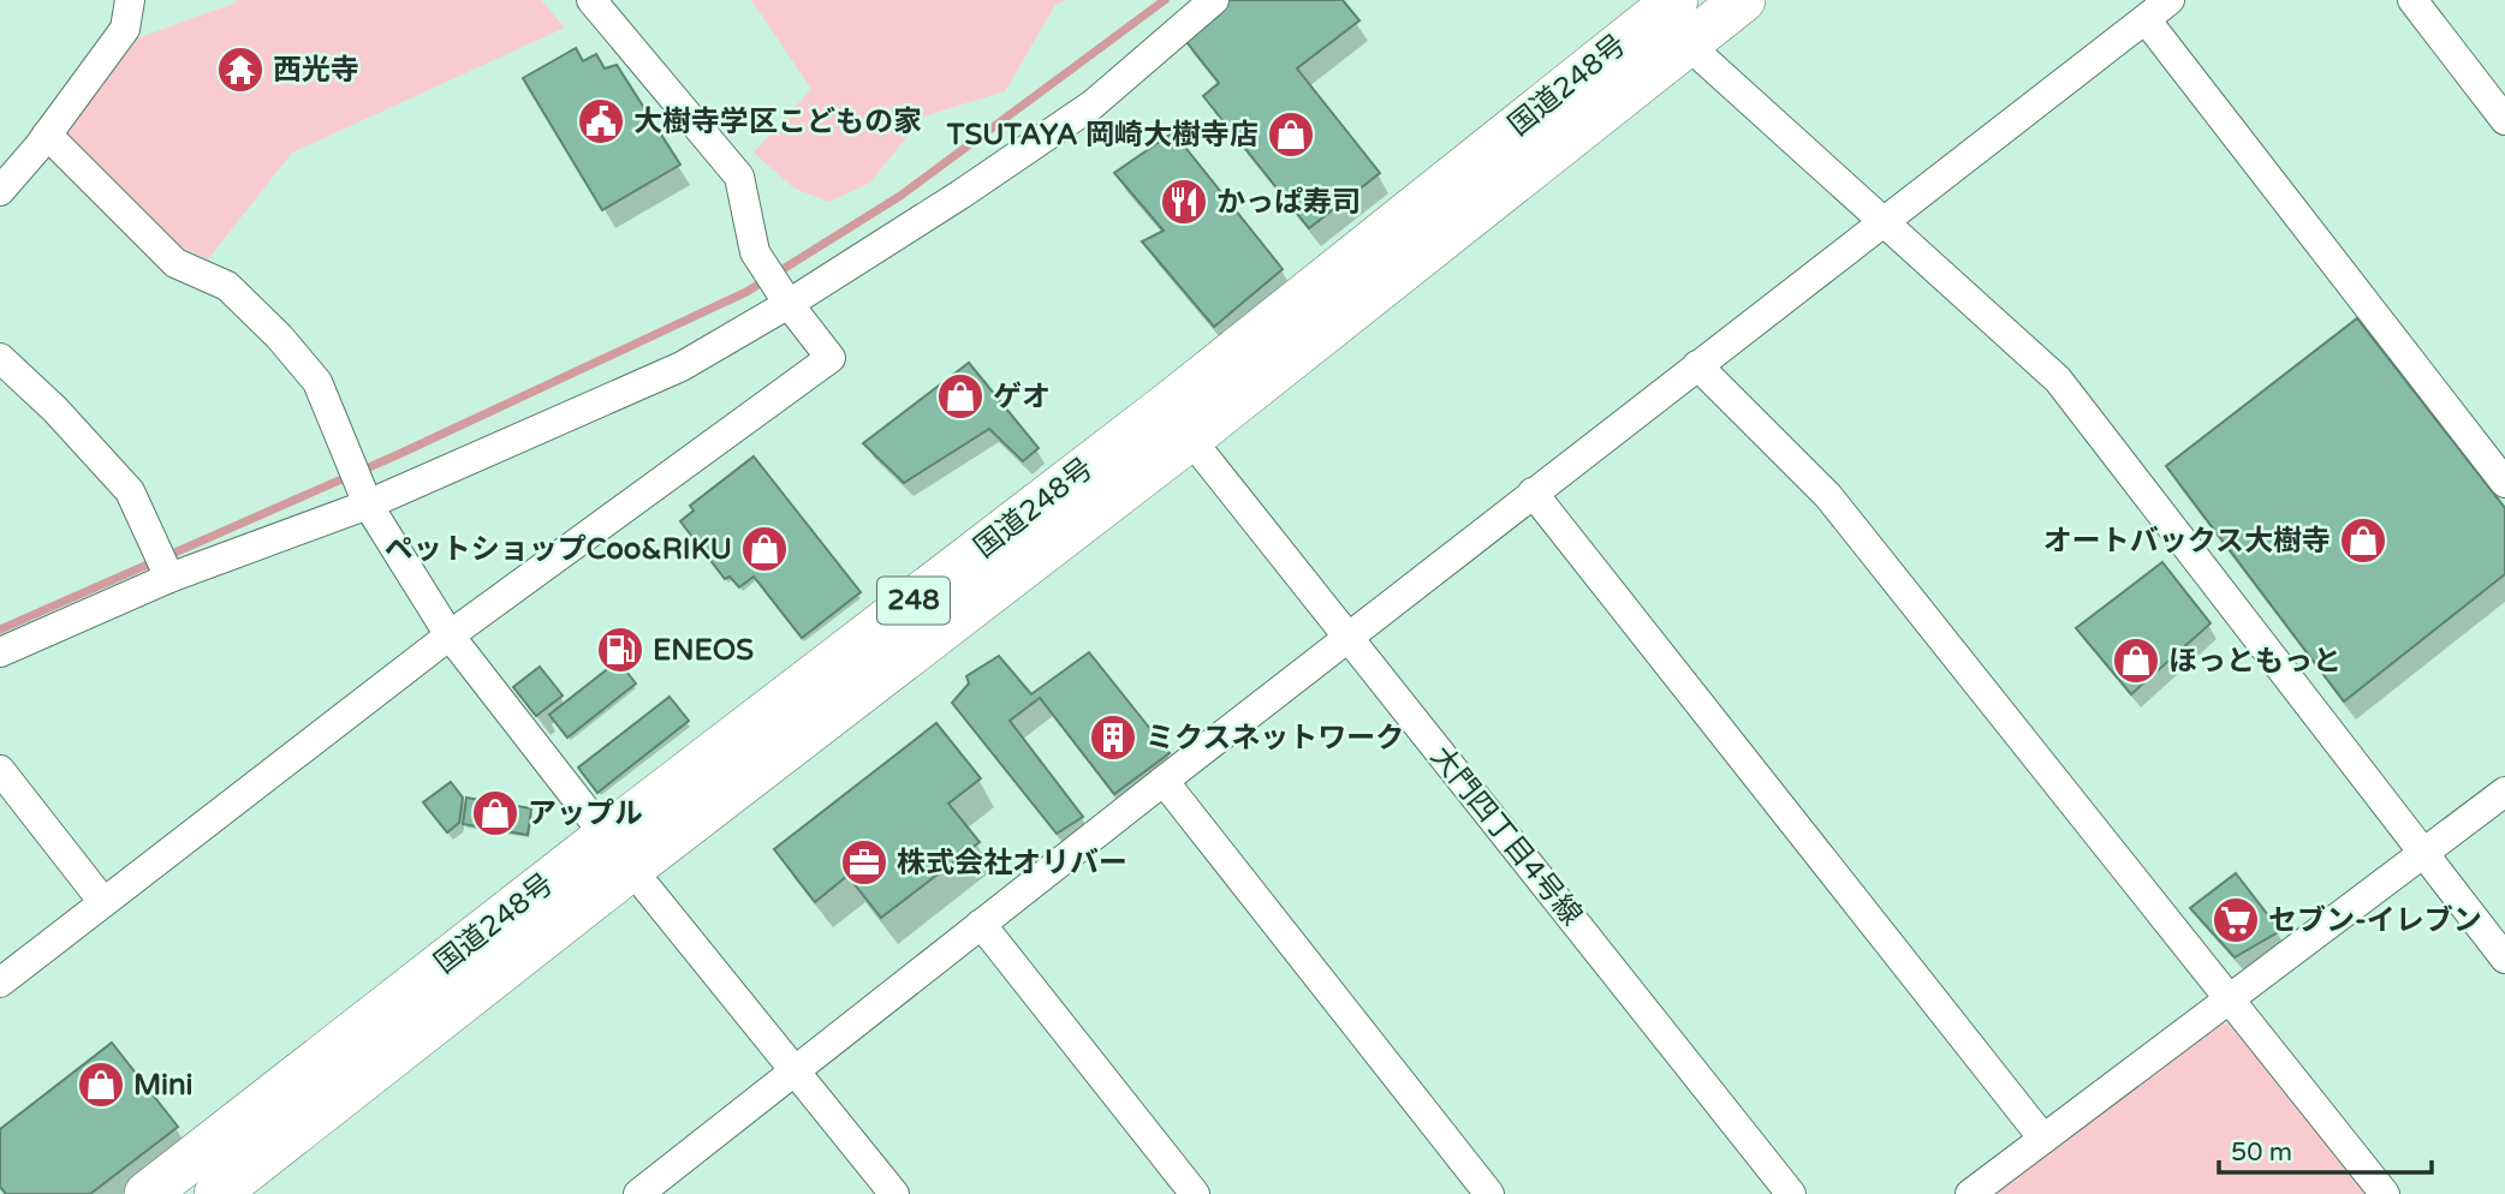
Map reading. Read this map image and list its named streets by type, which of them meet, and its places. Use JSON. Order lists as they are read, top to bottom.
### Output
{
  "streets": {
    "highway": ["国道248号", "248"],
    "street": ["大門四丁目4号線"]
  },
  "crossings": [
    ["国道248号", "大門四丁目4号線"]
  ],
  "places": {
    "temple": ["西光寺"],
    "public building": ["大樹寺学区こどもの家"],
    "shop": [
      "TSUTAYA 岡崎大樹寺店",
      "ゲオ",
      "オートバックス大樹寺",
      "ペットショップCoo&RIKU",
      "ほっともっと",
      "アップル",
      "Mini"
    ],
    "restaurant": ["かっぱ寿司"],
    "fuel station": ["ENEOS"],
    "building": ["ミクスネットワーク"],
    "office": ["株式会社オリバー"],
    "supermarket": ["セブン-イレブン"]
  },
  "scale_bar": "50 m"
}
